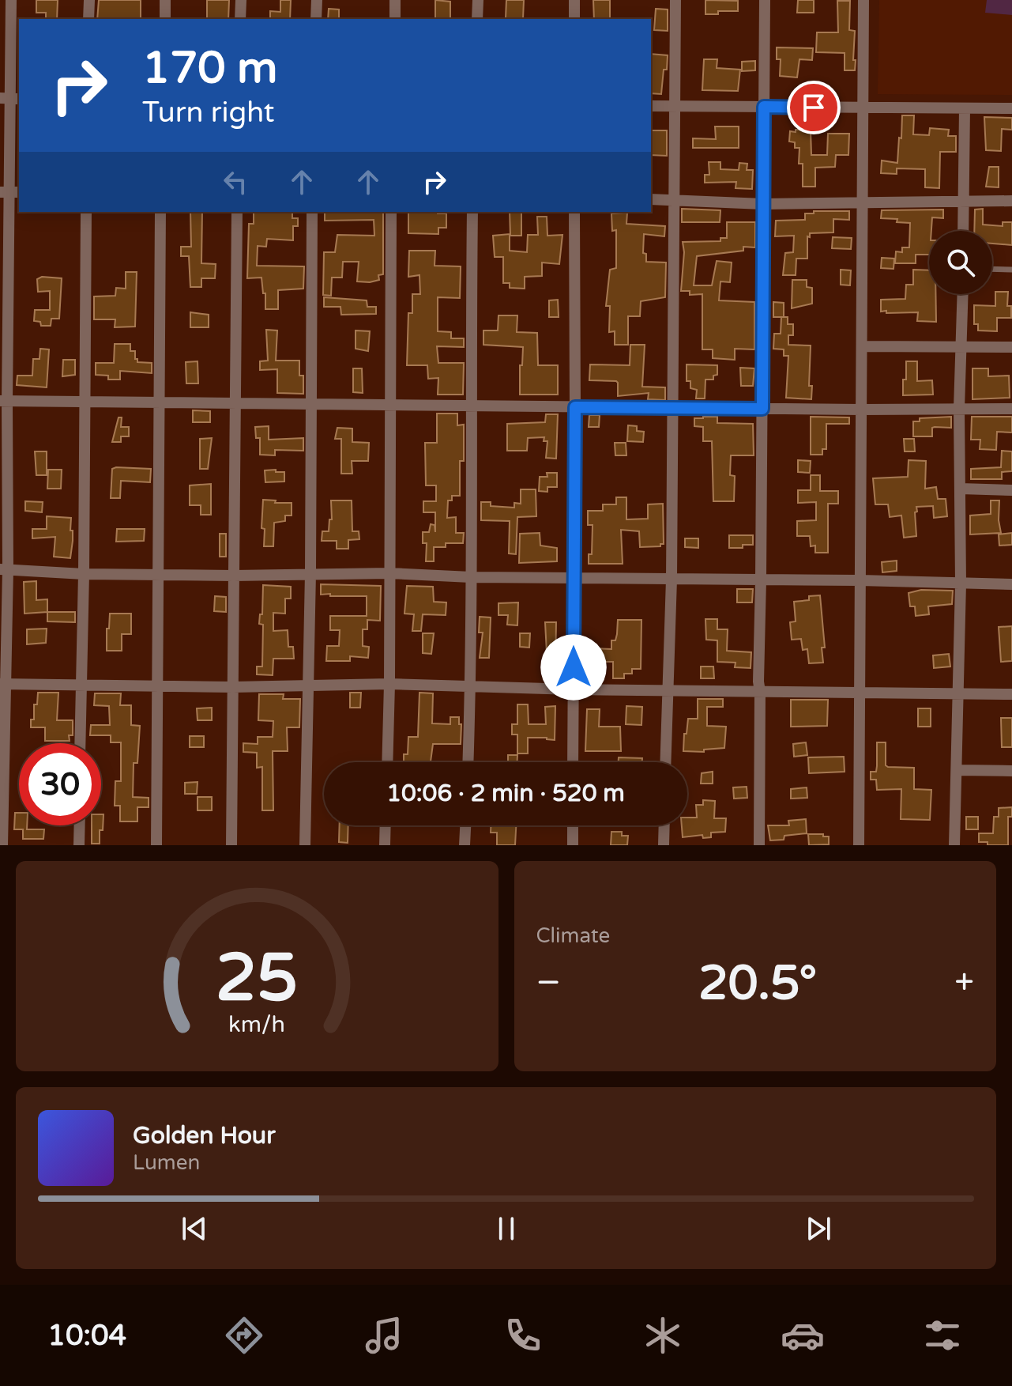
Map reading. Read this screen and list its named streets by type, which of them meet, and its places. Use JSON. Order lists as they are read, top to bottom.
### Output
{
  "page": {
    "turn": ["170 m", "Turn right"],
    "limit": "30",
    "trip": "10:06 · 2 min · 520 m",
    "tile": "Climate",
    "heat": ["−", "20.5°", "+"],
    "song": ["Golden Hour", "Lumen"],
    "tabs": "10:04",
    "gauge": ["25", "km/h"]
  }
}
